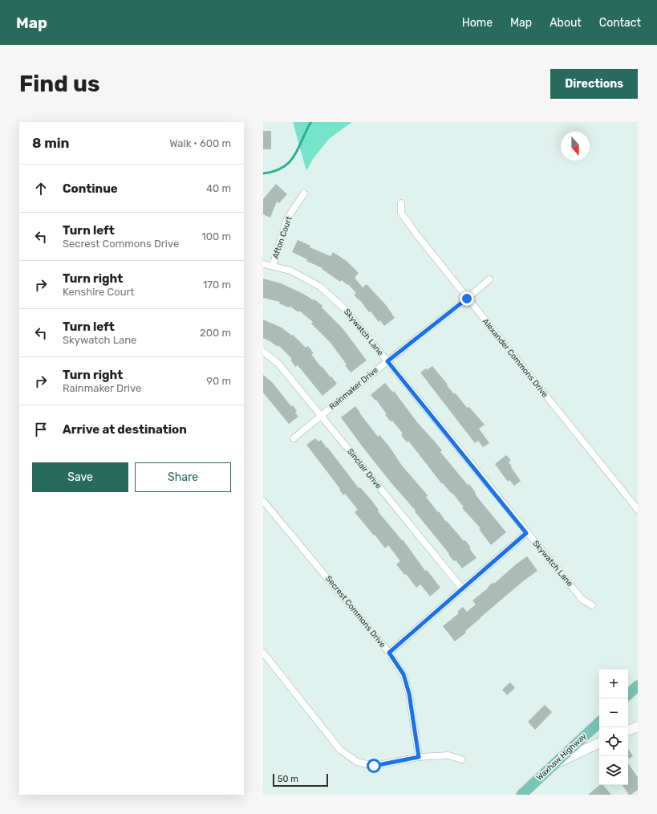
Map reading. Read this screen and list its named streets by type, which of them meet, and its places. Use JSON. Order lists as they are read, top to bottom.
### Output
{
  "streets": {
    "main road": ["Waxhaw Highway"],
    "street": [
      "Afton Court",
      "Skywatch Lane",
      "Alexander Commons Drive",
      "Rainmaker Drive",
      "Sinclair Drive",
      "Secrest Commons Drive"
    ]
  },
  "crossings": [
    ["Afton Court", "Skywatch Lane"],
    ["Skywatch Lane", "Rainmaker Drive"],
    ["Alexander Commons Drive", "Rainmaker Drive"],
    ["Rainmaker Drive", "Sinclair Drive"]
  ],
  "scale_bar": "50 m",
  "north": "bottom",
  "page": {
    "header": "Map",
    "nav": [
      "Home",
      "Map",
      "About",
      "Contact"
    ],
    "buttons": [
      "Directions",
      ["Save", "Share"]
    ],
    "title": "Find us",
    "heading": ["8 min", "Walk · 600 m"],
    "list": [
      ["Continue", "40 m"],
      ["Turn left", "Secrest Commons Drive", "100 m"],
      ["Turn right", "Kenshire Court", "170 m"],
      ["Turn left", "Skywatch Lane", "200 m"],
      ["Turn right", "Rainmaker Drive", "90 m"],
      "Arrive at destination"
    ],
    "map_buttons": ["+", "−"],
    "scale": "50 m"
  }
}
